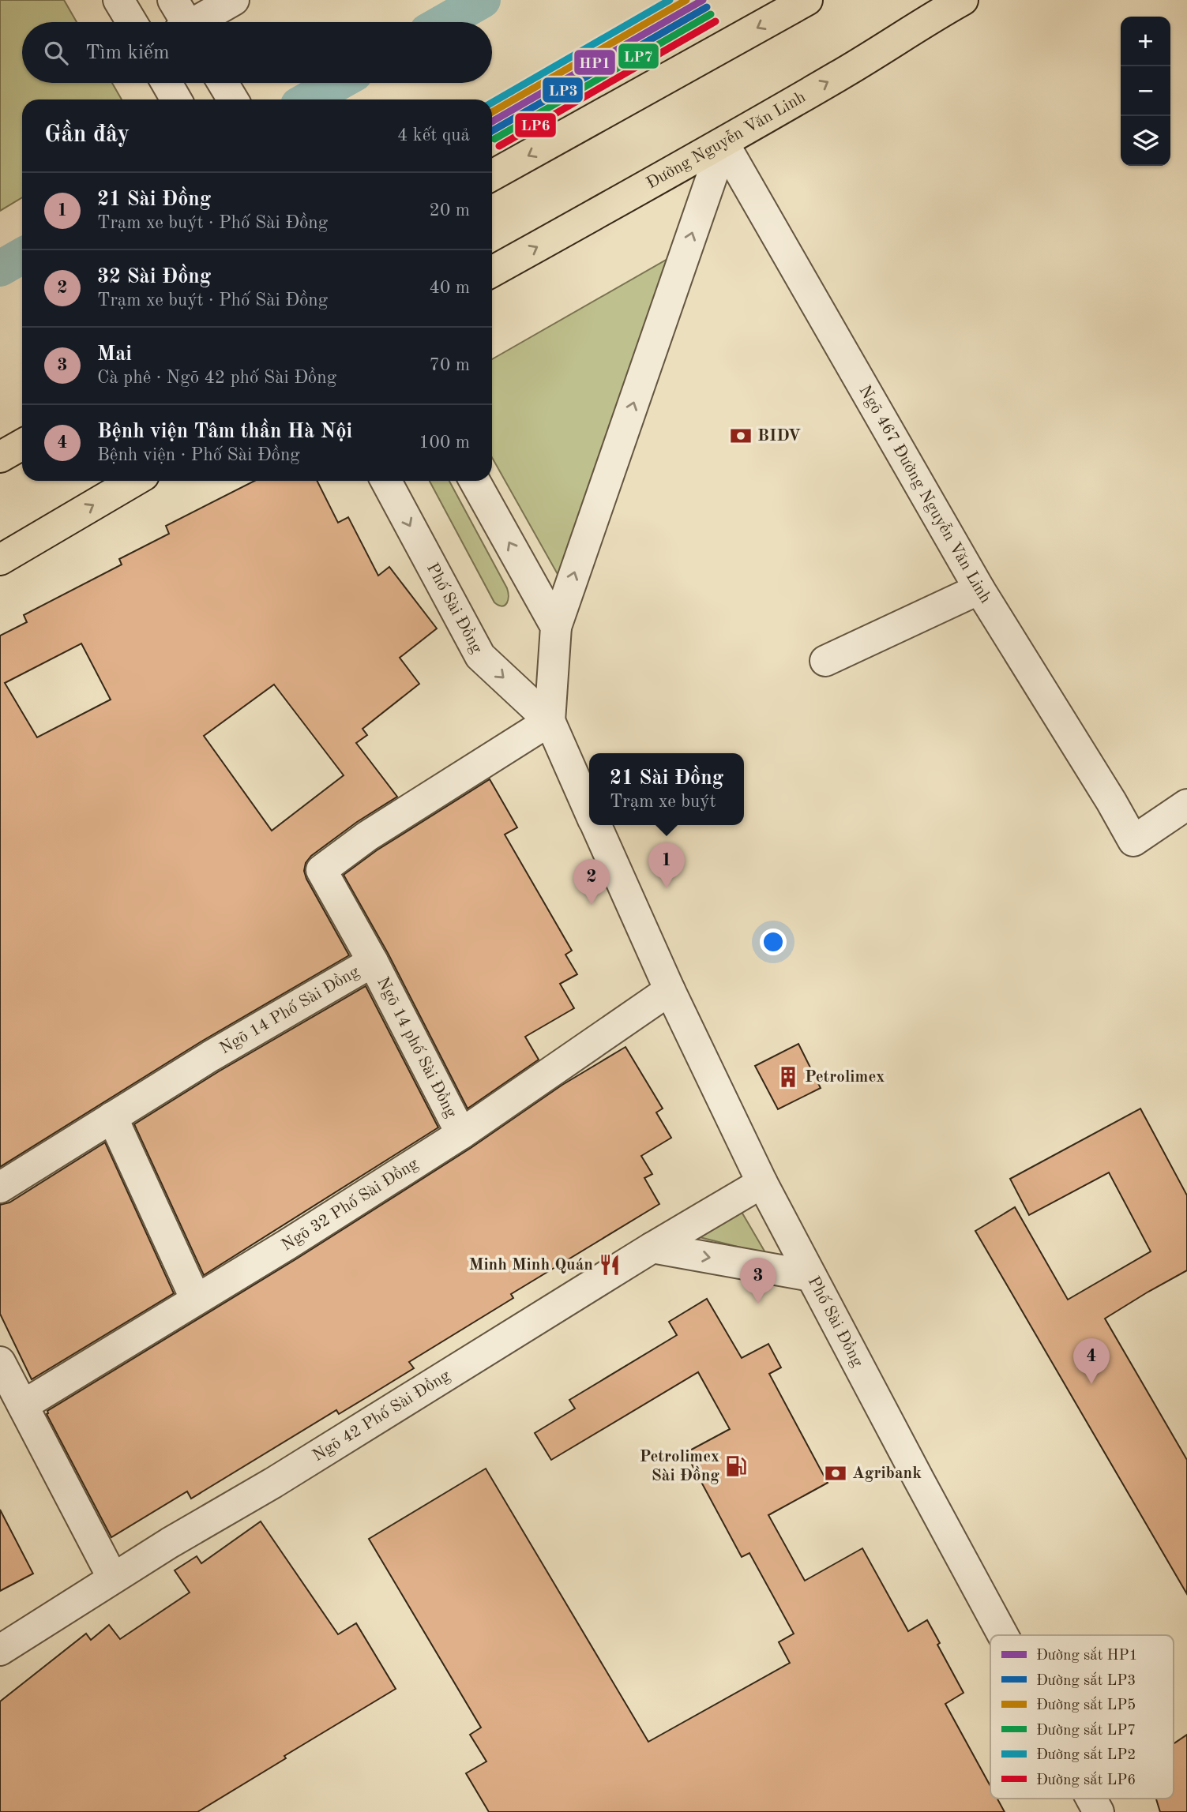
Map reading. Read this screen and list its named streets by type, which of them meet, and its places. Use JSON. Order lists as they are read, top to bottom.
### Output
{
  "streets": {
    "highway": ["Đường Nguyễn Văn Linh"],
    "street": [
      "Ngõ 467 Đường Nguyễn Văn Linh",
      "Phố Sài Đồng",
      "Ngõ 14 Phố Sài Đồng",
      "Ngõ 14 phố Sài Đồng",
      "Ngõ 32 Phố Sài Đồng",
      "Ngõ 42 Phố Sài Đồng"
    ]
  },
  "crossings": [
    ["Đường Nguyễn Văn Linh", "Ngõ 467 Đường Nguyễn Văn Linh"],
    ["Đường Nguyễn Văn Linh", "Phố Sài Đồng"],
    ["Ngõ 467 Đường Nguyễn Văn Linh", "Phố Sài Đồng"],
    ["Phố Sài Đồng", "Ngõ 14 Phố Sài Đồng"],
    ["Phố Sài Đồng", "Ngõ 32 Phố Sài Đồng"],
    ["Phố Sài Đồng", "Ngõ 42 Phố Sài Đồng"],
    ["Ngõ 14 Phố Sài Đồng", "Ngõ 14 phố Sài Đồng"],
    ["Ngõ 14 phố Sài Đồng", "Ngõ 32 Phố Sài Đồng"]
  ],
  "places": {
    "bank": ["BIDV", "Agribank"],
    "building": ["Petrolimex"],
    "restaurant": ["Minh Minh Quán"],
    "fuel station": ["Petrolimex Sài Đồng"]
  },
  "lines": [
    "rail line HP1",
    "rail line LP5",
    "rail line LP2",
    "rail line LP3",
    "rail line LP7",
    "rail line LP6"
  ],
  "legend": [
    "Đường sắt HP1",
    "Đường sắt LP3",
    "Đường sắt LP5",
    "Đường sắt LP7",
    "Đường sắt LP2",
    "Đường sắt LP6"
  ],
  "page": {
    "map_buttons": ["+", "−"],
    "search": "Tìm kiếm",
    "heading": ["Gần đây", "4 kết quả"],
    "list": [
      {
        "mark": "1",
        "name": "21 Sài Đồng",
        "note": "Trạm xe buýt · Phố Sài Đồng",
        "value": "20 m"
      },
      {
        "mark": "2",
        "name": "32 Sài Đồng",
        "note": "Trạm xe buýt · Phố Sài Đồng",
        "value": "40 m"
      },
      {
        "mark": "3",
        "name": "Mai",
        "note": "Cà phê · Ngõ 42 phố Sài Đồng",
        "value": "70 m"
      },
      {
        "mark": "4",
        "name": "Bệnh viện Tâm thần Hà Nội",
        "note": "Bệnh viện · Phố Sài Đồng",
        "value": "100 m"
      }
    ],
    "popup": ["21 Sài Đồng", "Trạm xe buýt"],
    "pins": [
      "1",
      "2",
      "3",
      "4"
    ]
  }
}
